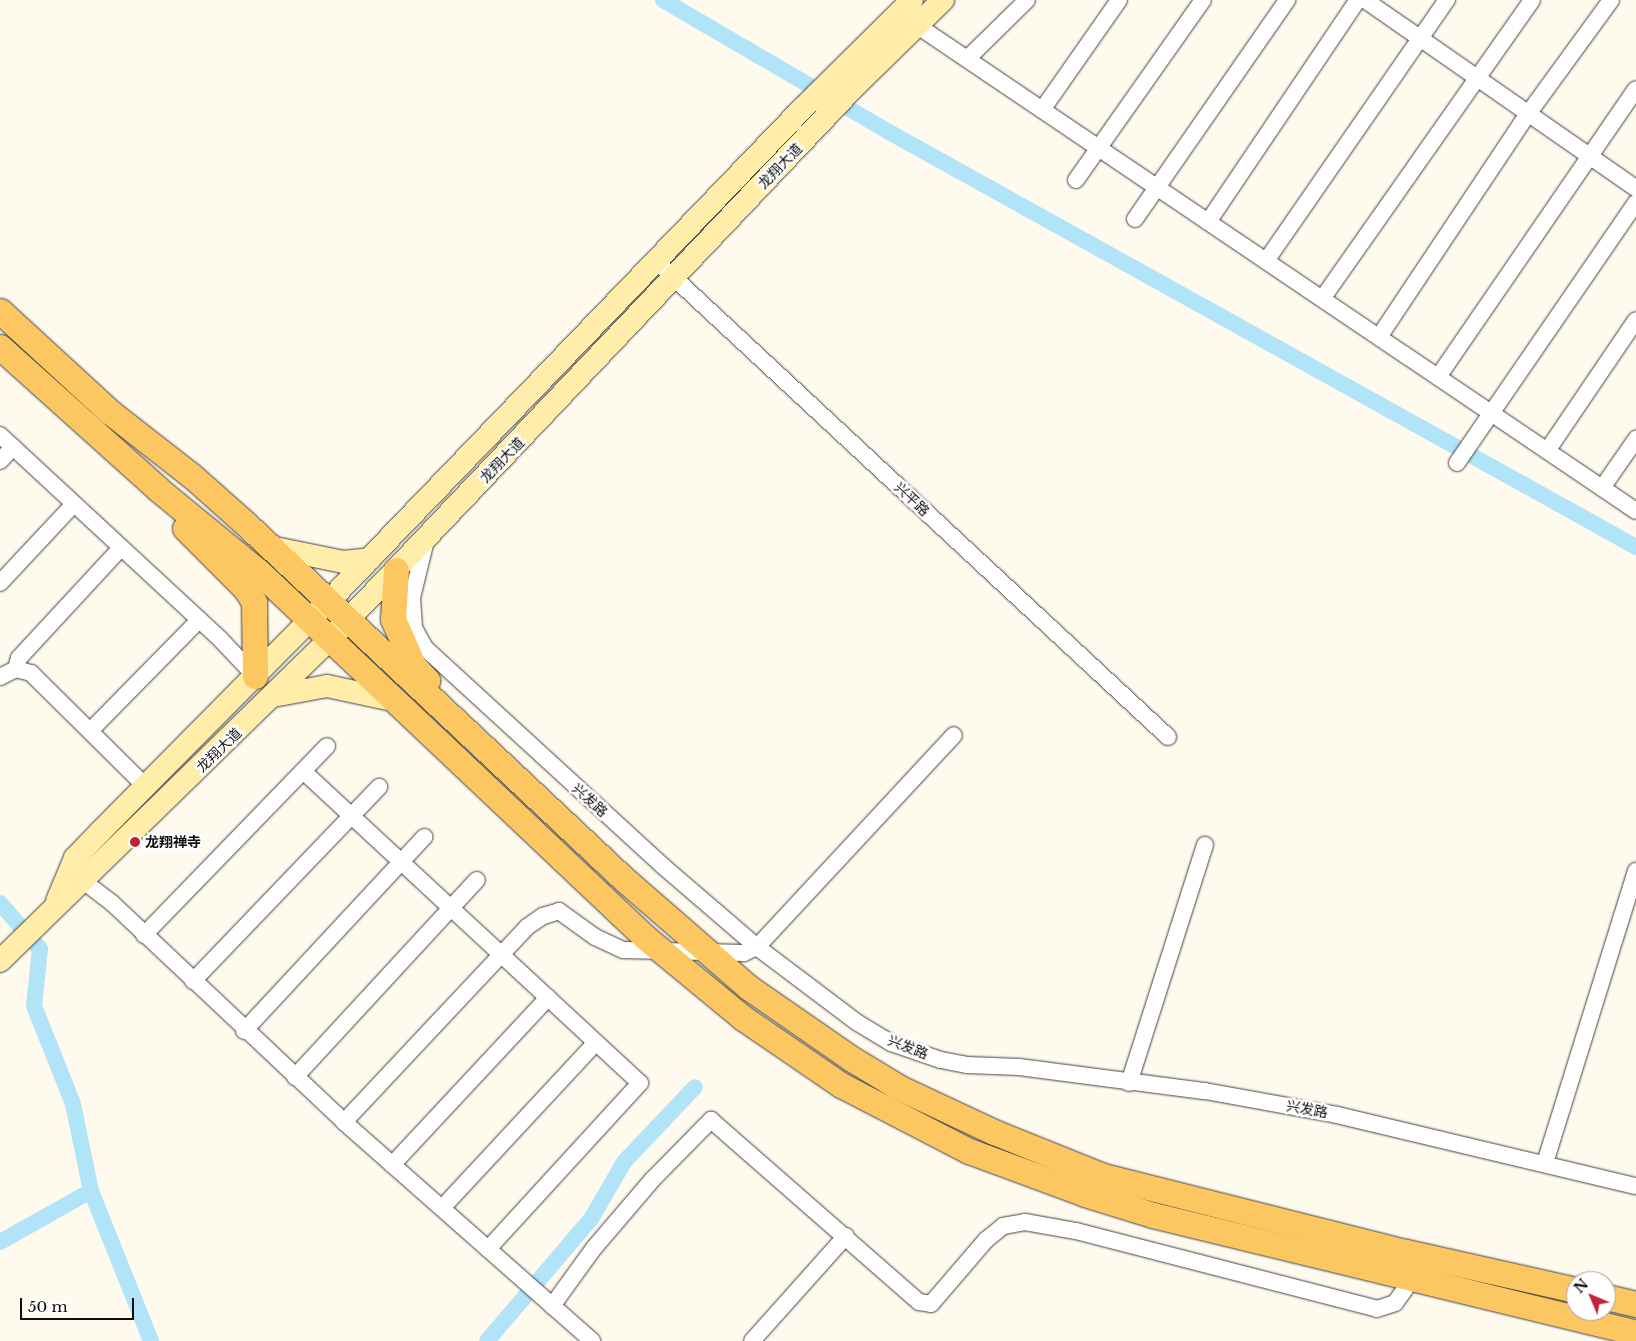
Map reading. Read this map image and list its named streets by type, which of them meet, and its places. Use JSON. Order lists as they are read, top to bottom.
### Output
{
  "streets": {
    "main road": ["龙翔大道"],
    "street": ["兴平路", "兴发路"]
  },
  "crossings": [
    ["龙翔大道", "兴平路"],
    ["龙翔大道", "兴发路"]
  ],
  "places": ["龙翔禅寺"],
  "scale_bar": "50 m",
  "north": "top left"
}
